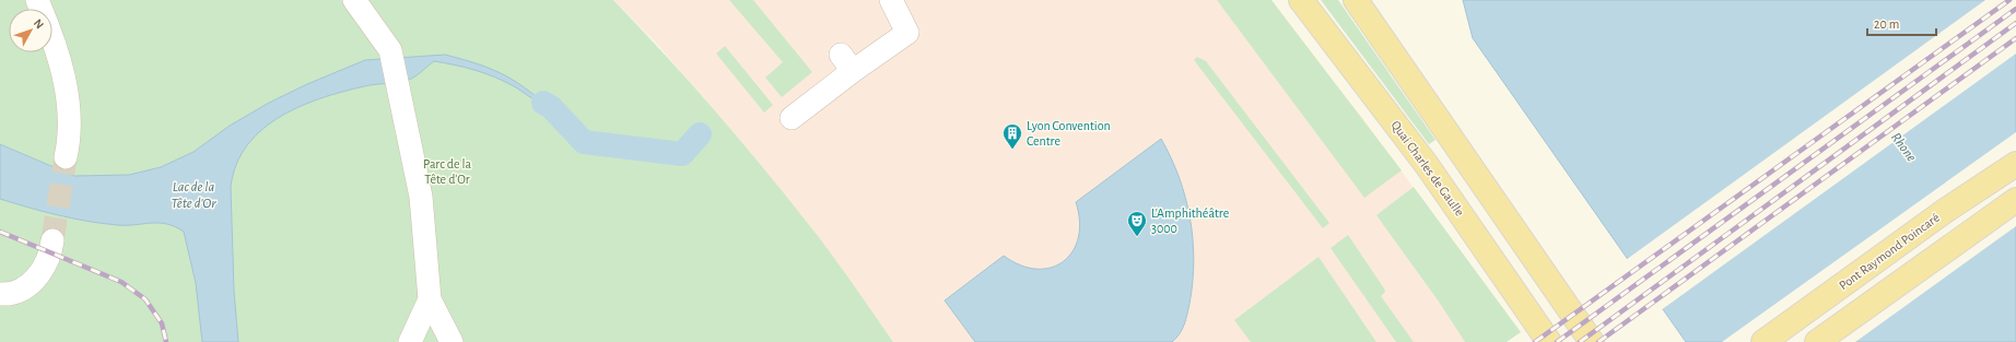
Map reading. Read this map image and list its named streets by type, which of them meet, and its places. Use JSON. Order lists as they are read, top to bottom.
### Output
{
  "streets": {
    "main road": ["Quai Charles de Gaulle", "Pont Raymond Poincaré"]
  },
  "water": ["Rhone", "Lac de la Tête d'Or"],
  "parks": ["Parc de la Tête d'Or"],
  "places": {
    "building": ["Lyon Convention Centre"],
    "theatre": ["L’Amphithéâtre 3000"]
  },
  "scale_bar": "20 m",
  "north": "top right"
}
